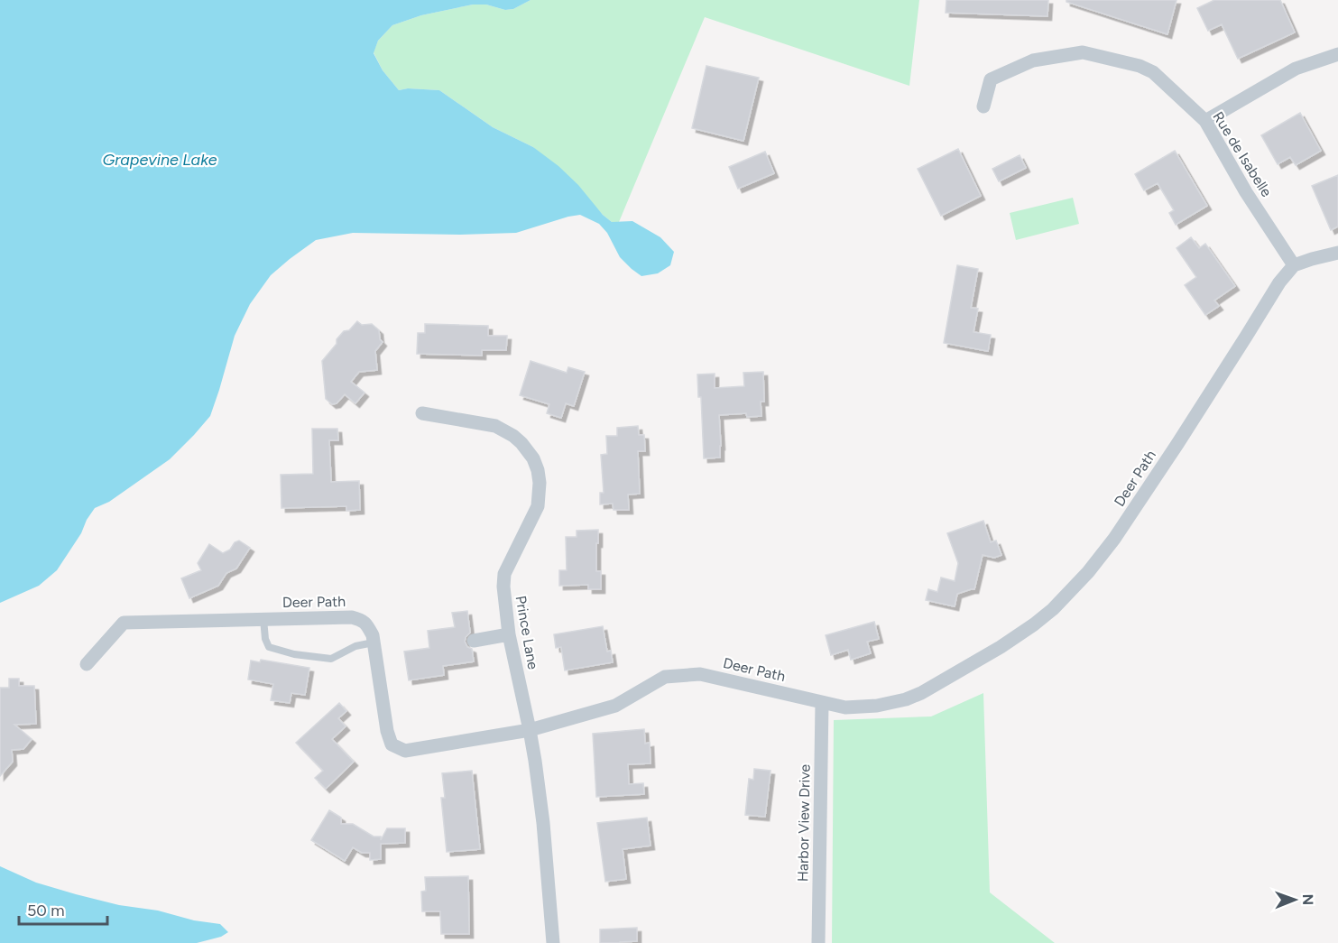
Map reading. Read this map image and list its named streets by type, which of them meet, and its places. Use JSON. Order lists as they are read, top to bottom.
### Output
{
  "streets": {
    "street": [
      "Rue de Isabelle",
      "Deer Path",
      "Prince Lane",
      "Harbor View Drive"
    ]
  },
  "crossings": [
    ["Rue de Isabelle", "Deer Path"],
    ["Deer Path", "Prince Lane"],
    ["Deer Path", "Harbor View Drive"]
  ],
  "water": ["Grapevine Lake"],
  "scale_bar": "50 m",
  "north": "right"
}
